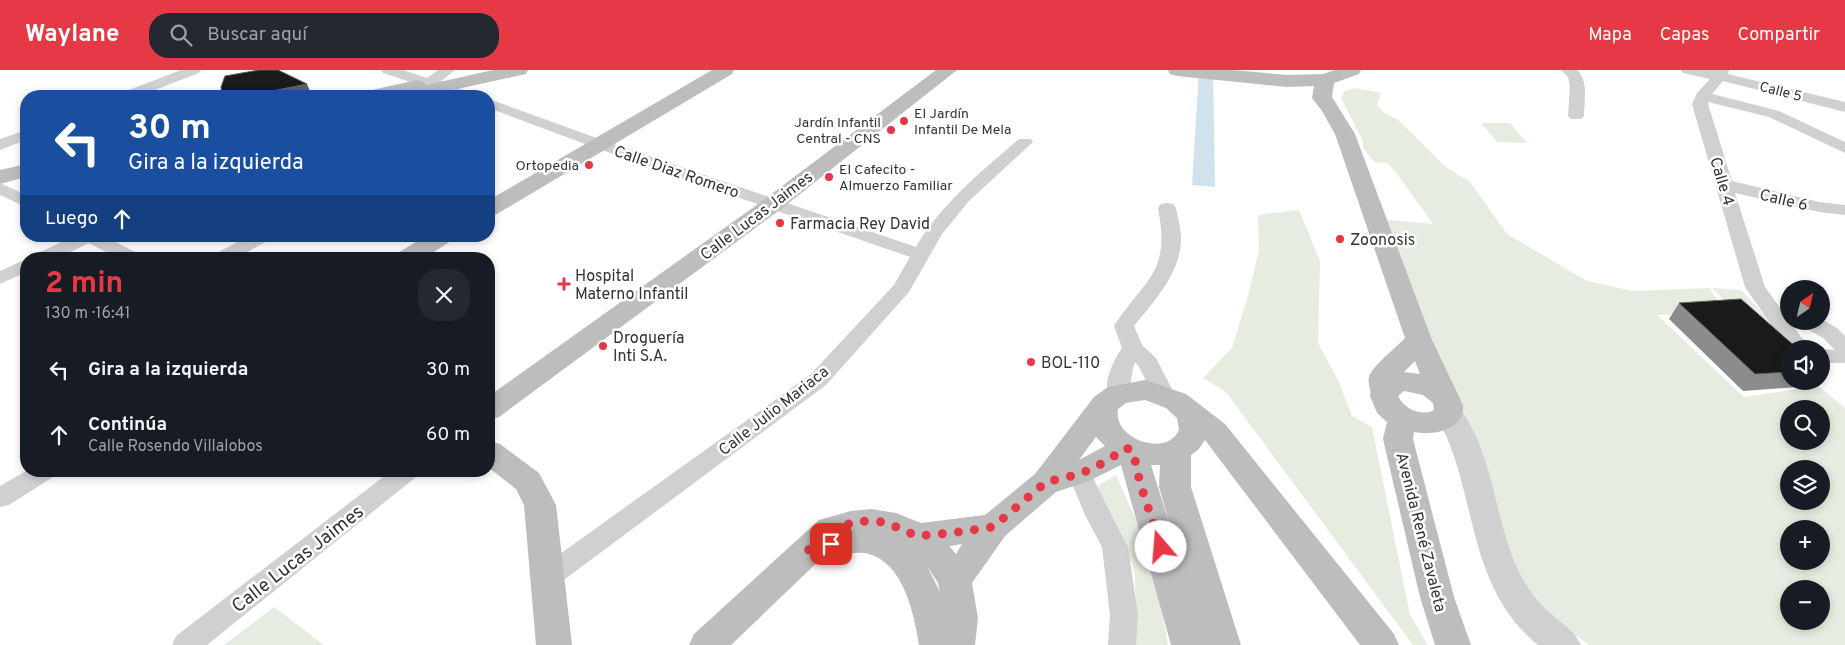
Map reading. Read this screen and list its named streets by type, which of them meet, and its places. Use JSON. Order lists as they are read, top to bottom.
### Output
{
  "streets": {
    "main road": ["Calle Lucas Jaimes", "Avenida René Zavaleta"],
    "street": [
      "Calle 5",
      "Calle Diaz Romero",
      "Calle 4",
      "Calle 6",
      "Calle Julio Mariaca"
    ]
  },
  "crossings": [
    ["Calle Diaz Romero", "Calle Lucas Jaimes"],
    ["Calle Diaz Romero", "Calle Julio Mariaca"],
    ["Calle 4", "Calle 6"]
  ],
  "places": {
    "other": [
      "El Jardín Infantil De Mela",
      "Jardín Infantil Central - CNS",
      "Ortopedia",
      "El Cafecito - Almuerzo Familiar",
      "Farmacia Rey David",
      "Zoonosis",
      "Droguería Inti S.A.",
      "BOL-110"
    ],
    "health": ["Hospital Materno Infantil"]
  },
  "north": "top right",
  "page": {
    "header": "Waylane",
    "search": "Buscar aquí",
    "nav": ["Mapa", "Capas", "Compartir"],
    "turn": ["30 m", "Gira a la izquierda"],
    "then": "Luego",
    "heading": ["2 min", "130 m · 16:41"],
    "map_buttons": ["+", "−"],
    "list": [
      {
        "name": "Gira a la izquierda",
        "value": "30 m"
      },
      {
        "name": "Continúa",
        "note": "Calle Rosendo Villalobos",
        "value": "60 m"
      }
    ]
  }
}
